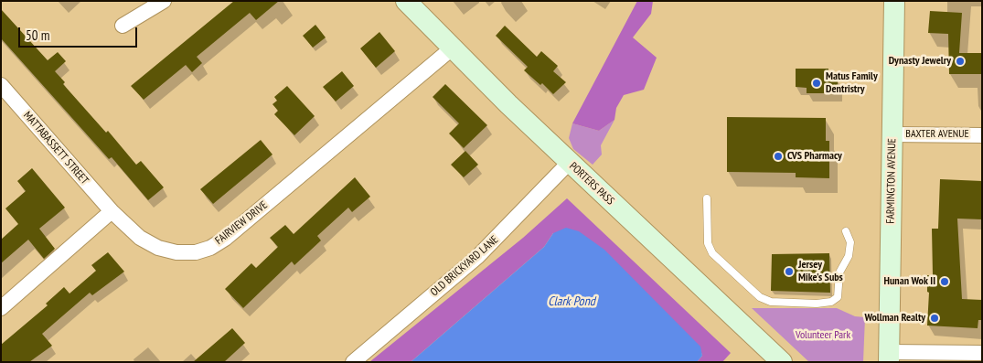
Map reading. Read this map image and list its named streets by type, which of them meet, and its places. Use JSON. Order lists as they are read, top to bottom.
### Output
{
  "streets": {
    "street": [
      "BAXTER AVENUE",
      "MATTABASSETT STREET",
      "FARMINGTON AVENUE",
      "PORTERS PASS",
      "FAIRVIEW DRIVE",
      "OLD BRICKYARD LANE"
    ]
  },
  "crossings": [
    ["BAXTER AVENUE", "FARMINGTON AVENUE"],
    ["MATTABASSETT STREET", "FAIRVIEW DRIVE"],
    ["PORTERS PASS", "FAIRVIEW DRIVE"],
    ["PORTERS PASS", "OLD BRICKYARD LANE"]
  ],
  "water": ["Clark Pond"],
  "parks": ["Volunteer Park"],
  "places": [
    "Dynasty Jewelry",
    "Matus Family Dentristry",
    "CVS Pharmacy",
    "Jersey Mike's Subs",
    "Hunan Wok II",
    "Wollman Realty"
  ],
  "scale_bar": "50 m"
}
